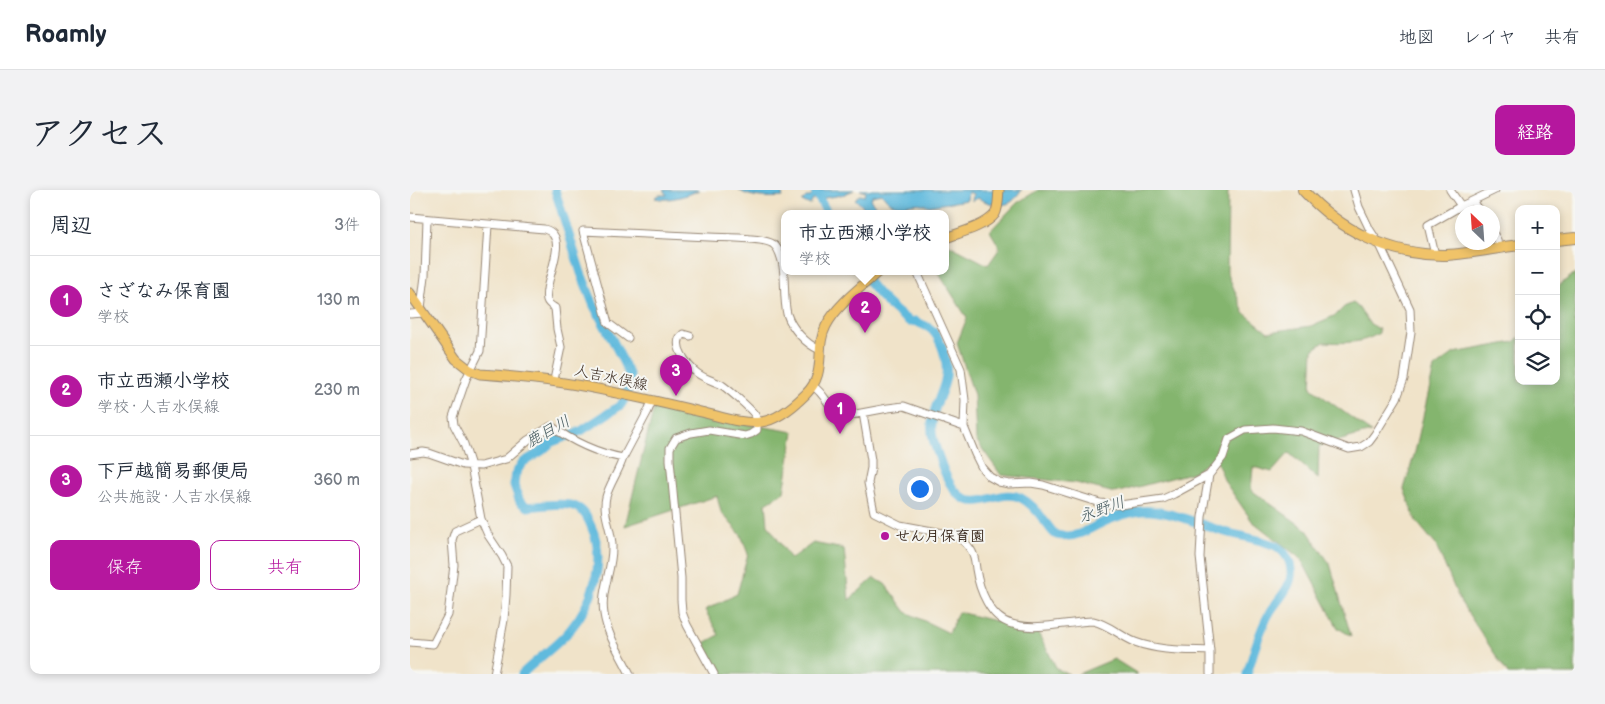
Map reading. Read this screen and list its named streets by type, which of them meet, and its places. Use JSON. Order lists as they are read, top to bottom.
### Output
{
  "streets": {
    "main road": ["人吉水俣線"]
  },
  "water": ["鹿目川", "永野川"],
  "places": ["せん月保育園"],
  "north": "top left",
  "page": {
    "header": "Roamly",
    "nav": ["地図", "レイヤ", "共有"],
    "title": "アクセス",
    "buttons": [
      "経路",
      ["保存", "共有"]
    ],
    "heading": ["周辺", "3件"],
    "map_buttons": ["+", "−"],
    "popup": ["市立西瀬小学校", "学校"],
    "list": [
      {
        "mark": "1",
        "name": "さざなみ保育園",
        "note": "学校",
        "value": "130 m"
      },
      {
        "mark": "2",
        "name": "市立西瀬小学校",
        "note": "学校 · 人吉水俣線",
        "value": "230 m"
      },
      {
        "mark": "3",
        "name": "下戸越簡易郵便局",
        "note": "公共施設 · 人吉水俣線",
        "value": "360 m"
      }
    ],
    "pins": ["2", "3", "1"]
  }
}
